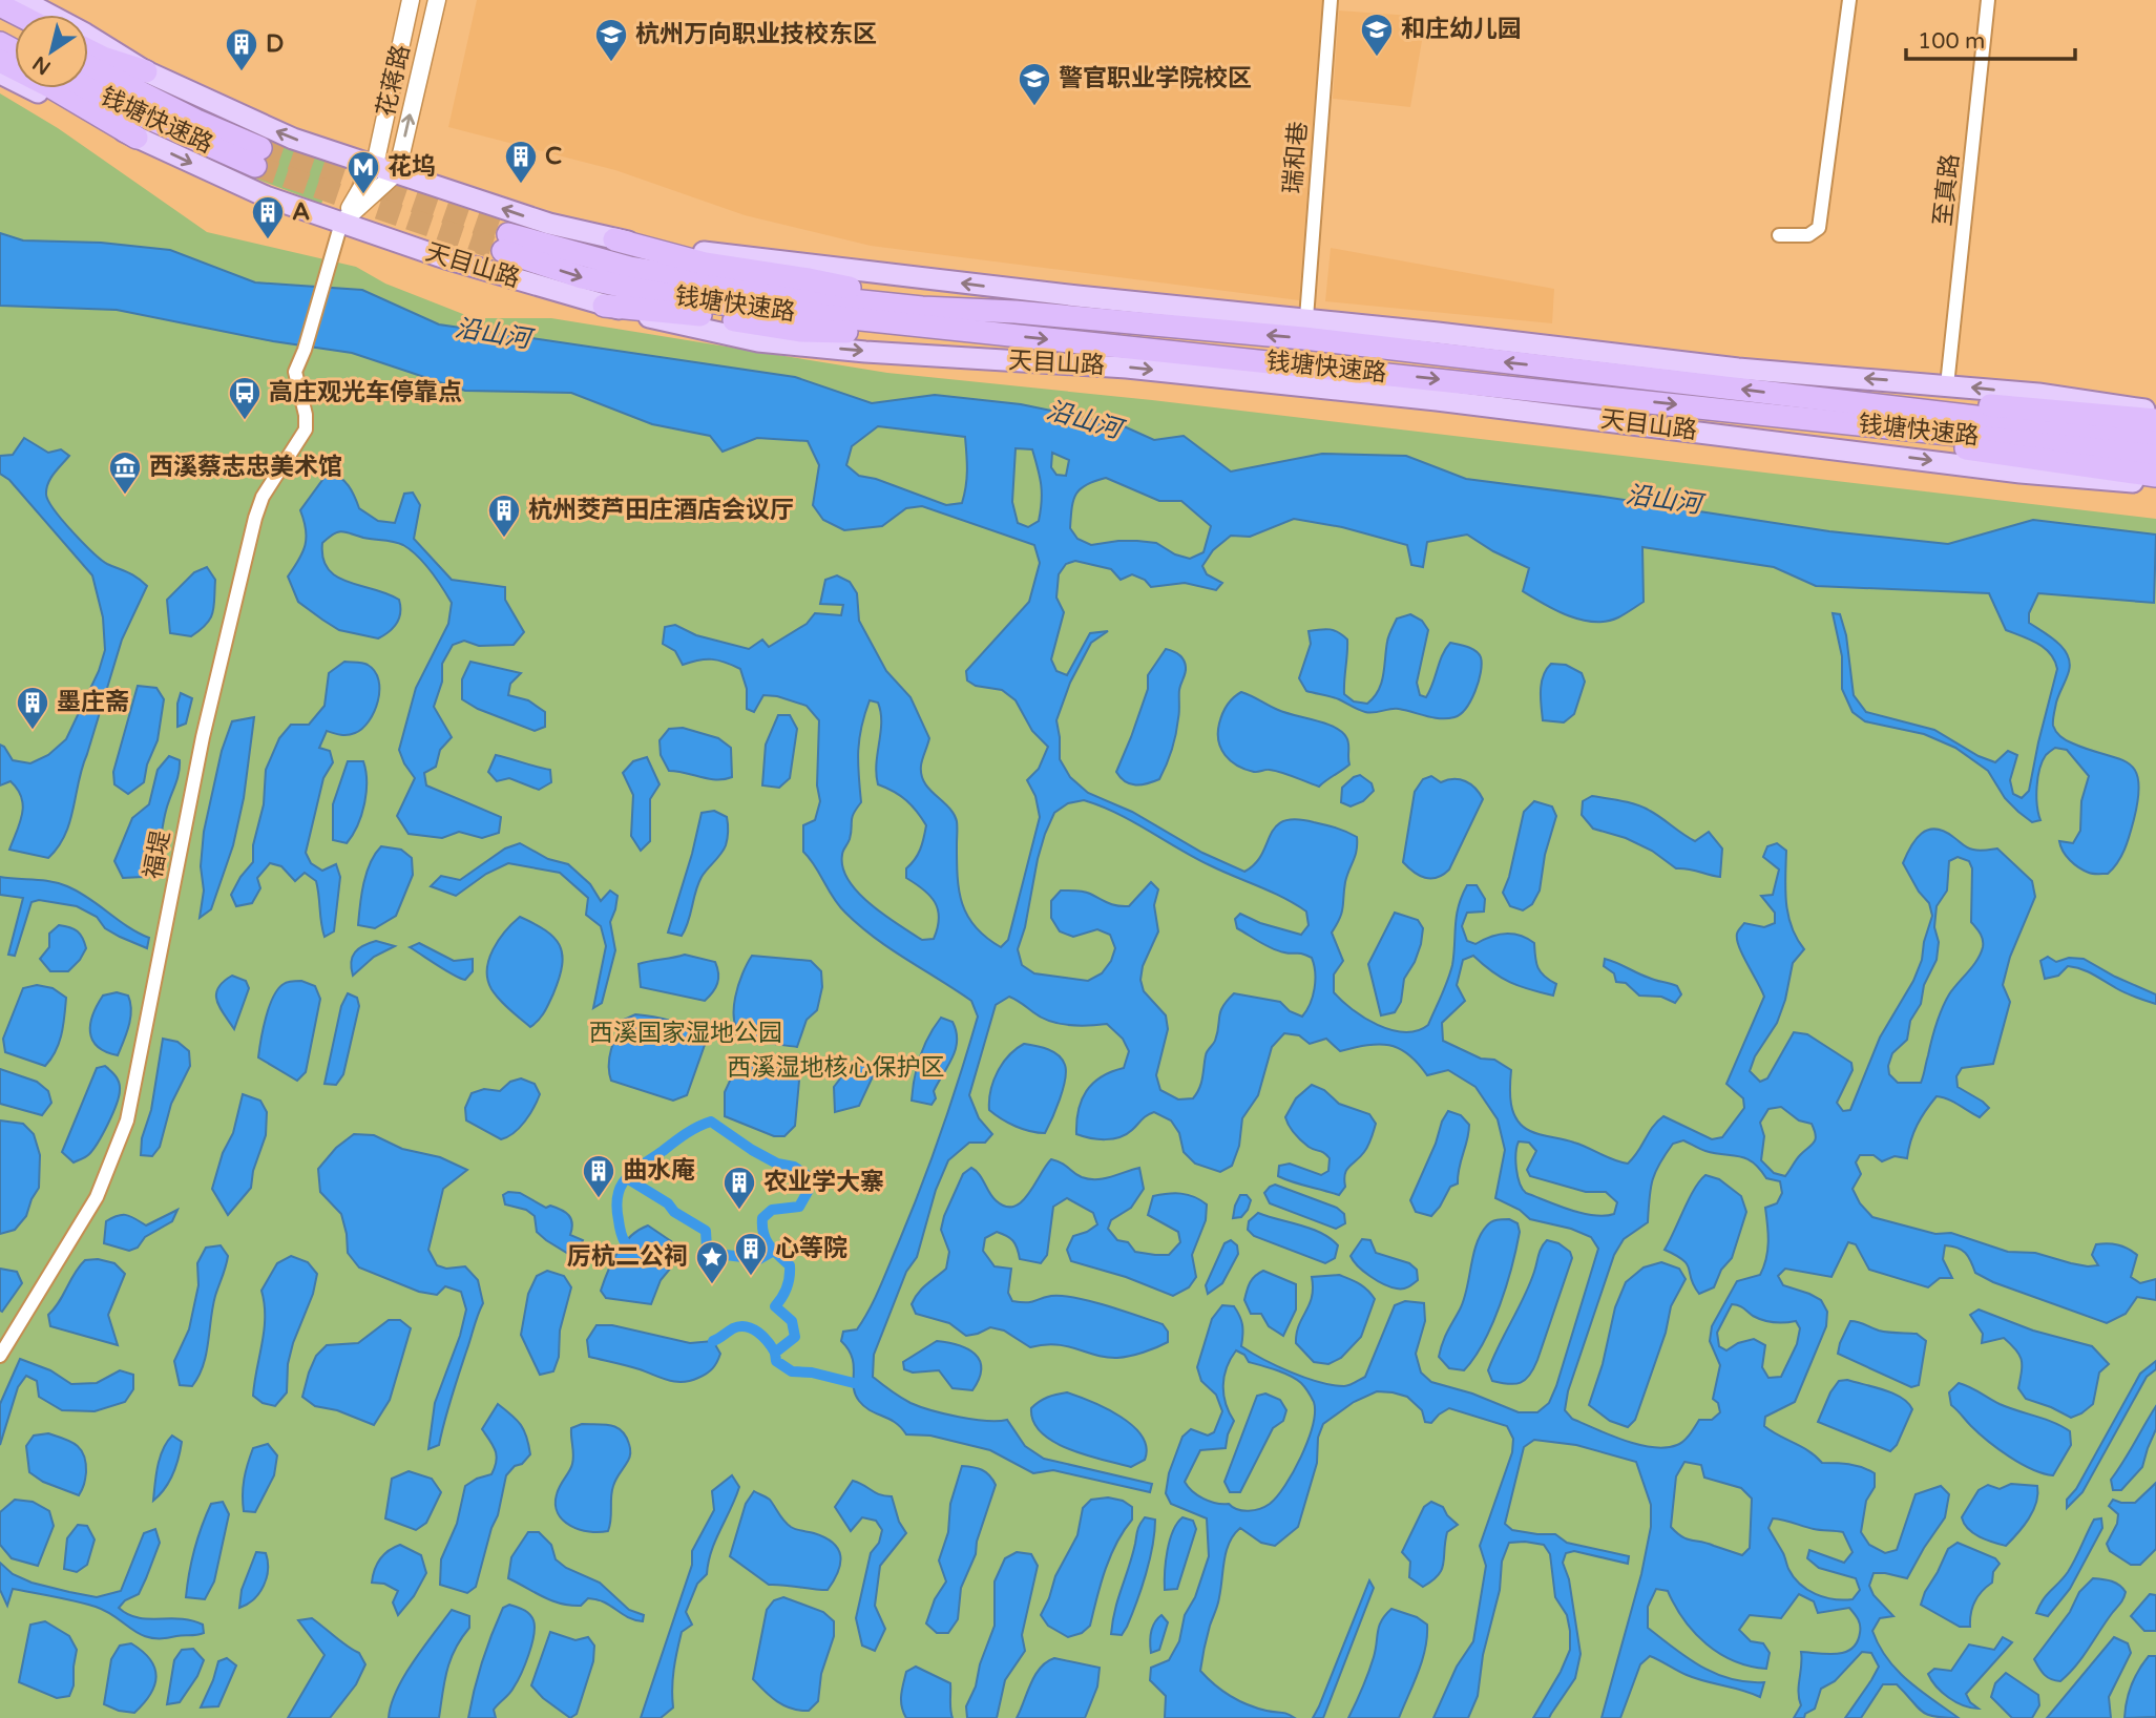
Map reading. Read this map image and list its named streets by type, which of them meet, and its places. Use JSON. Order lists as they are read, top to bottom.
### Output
{
  "streets": {
    "highway": ["钱塘快速路"],
    "main road": ["天目山路"],
    "street": [
      "花蒋路",
      "瑞和巷",
      "至真路",
      "福堤"
    ]
  },
  "crossings": [
    ["花蒋路", "天目山路"],
    ["花蒋路", "福堤"],
    ["天目山路", "福堤"]
  ],
  "water": ["沿山河"],
  "parks": ["西溪国家湿地公园", "西溪湿地核心保护区"],
  "places": {
    "school or university": ["和庄幼儿园", "杭州万向职业技校东区", "警官职业学院校区"],
    "building": [
      "D",
      "C",
      "A",
      "杭州茭芦田庄酒店会议厅",
      "墨庄斋",
      "曲水庵",
      "农业学大寨",
      "心等院"
    ],
    "metro station": ["花坞"],
    "bus stop": ["高庄观光车停靠点"],
    "museum": ["西溪蔡志忠美术馆"],
    "place": ["厉杭二公祠"]
  },
  "scale_bar": "100 m",
  "north": "bottom left"
}
